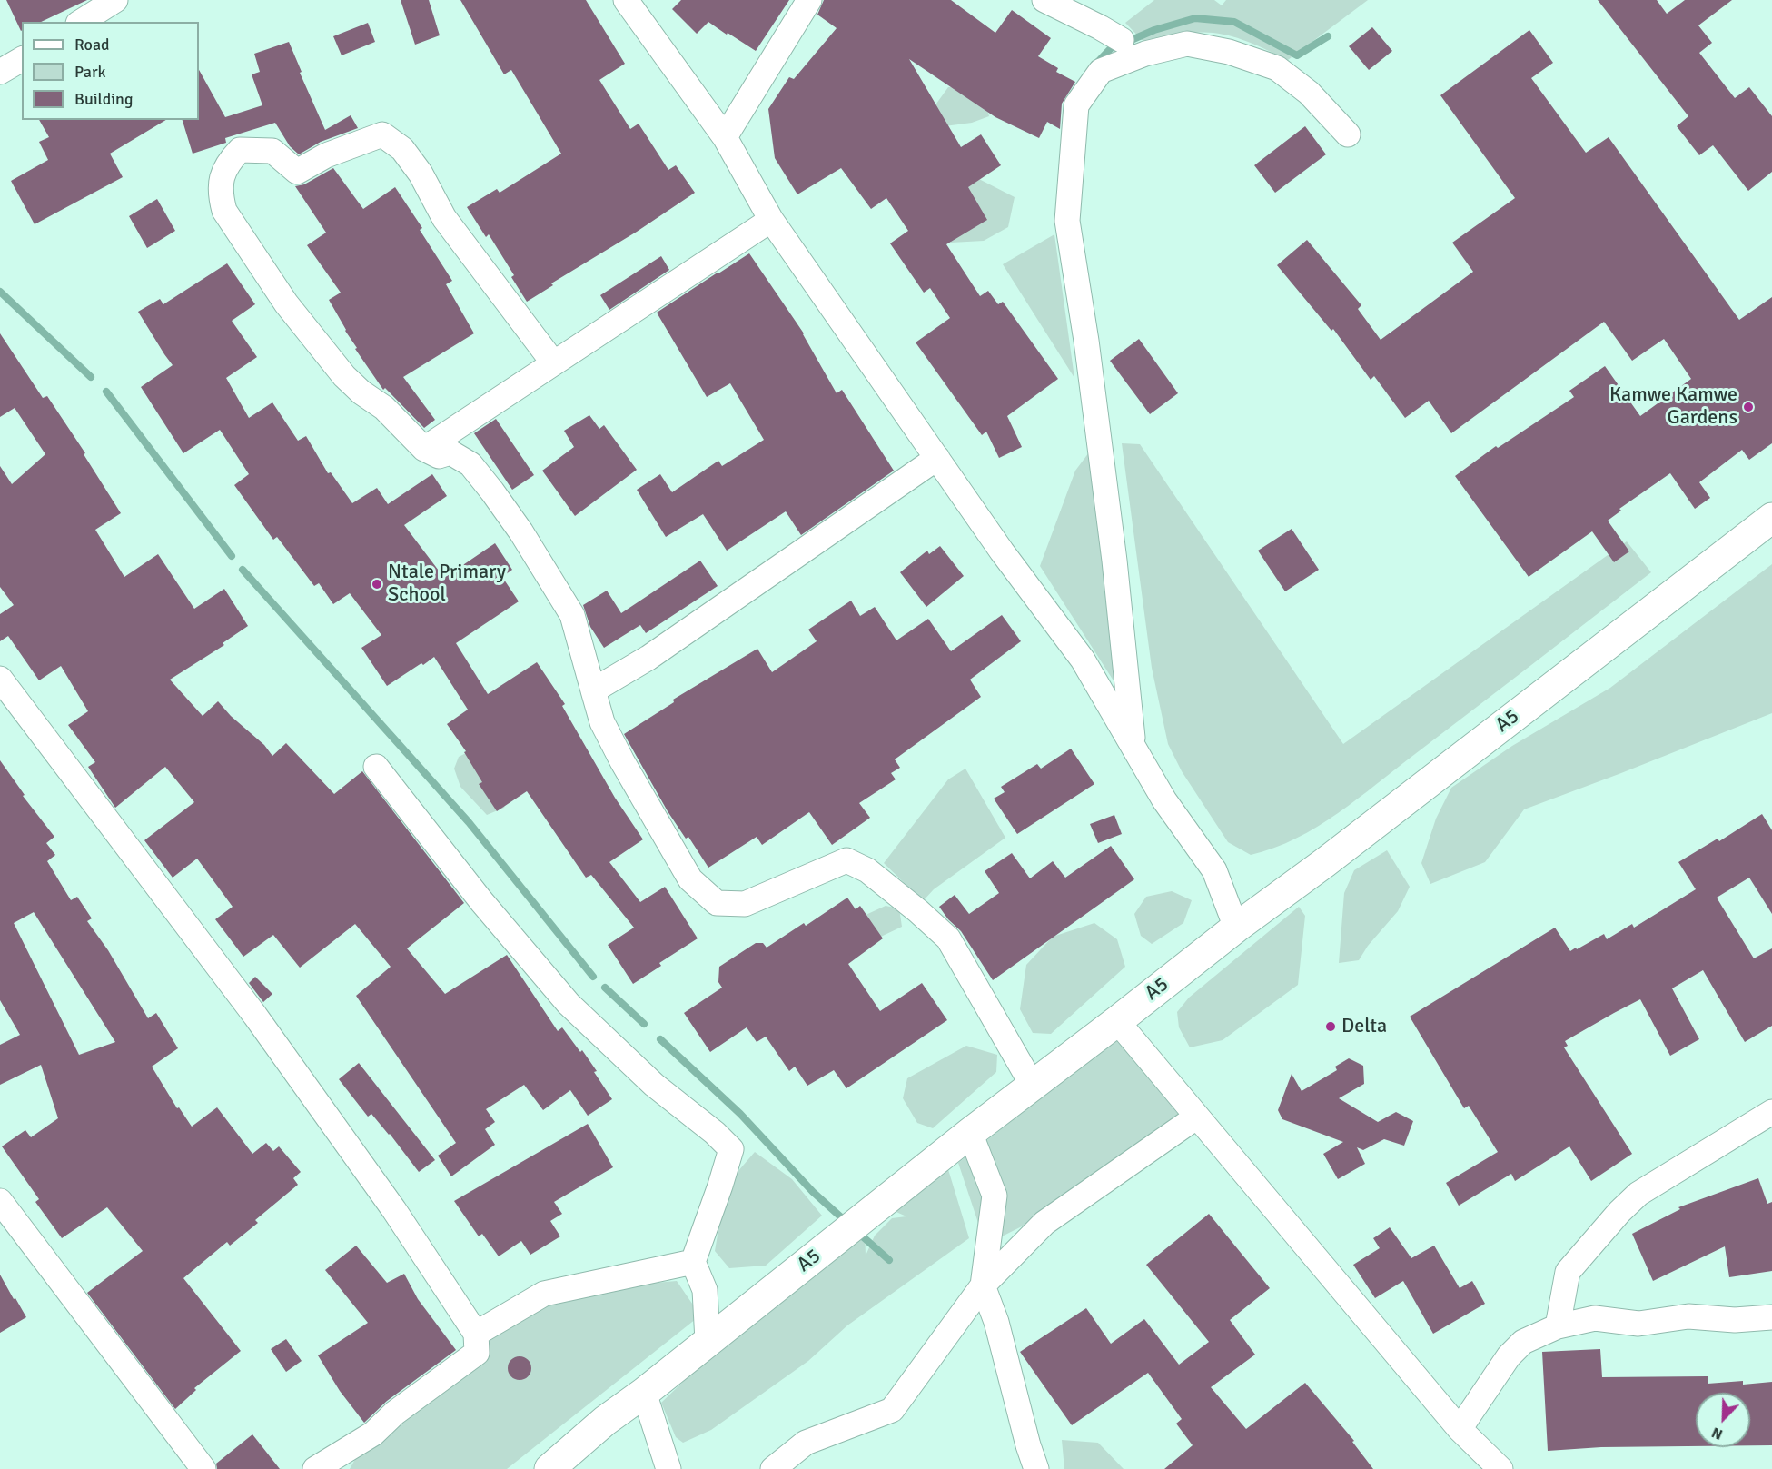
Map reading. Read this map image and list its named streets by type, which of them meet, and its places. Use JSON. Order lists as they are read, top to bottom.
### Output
{
  "streets": {
    "highway": ["A5"]
  },
  "places": ["Kamwe Kamwe Gardens", "Ntale Primary School", "Delta"],
  "legend": ["Road", "Park", "Building"],
  "north": "bottom left"
}
